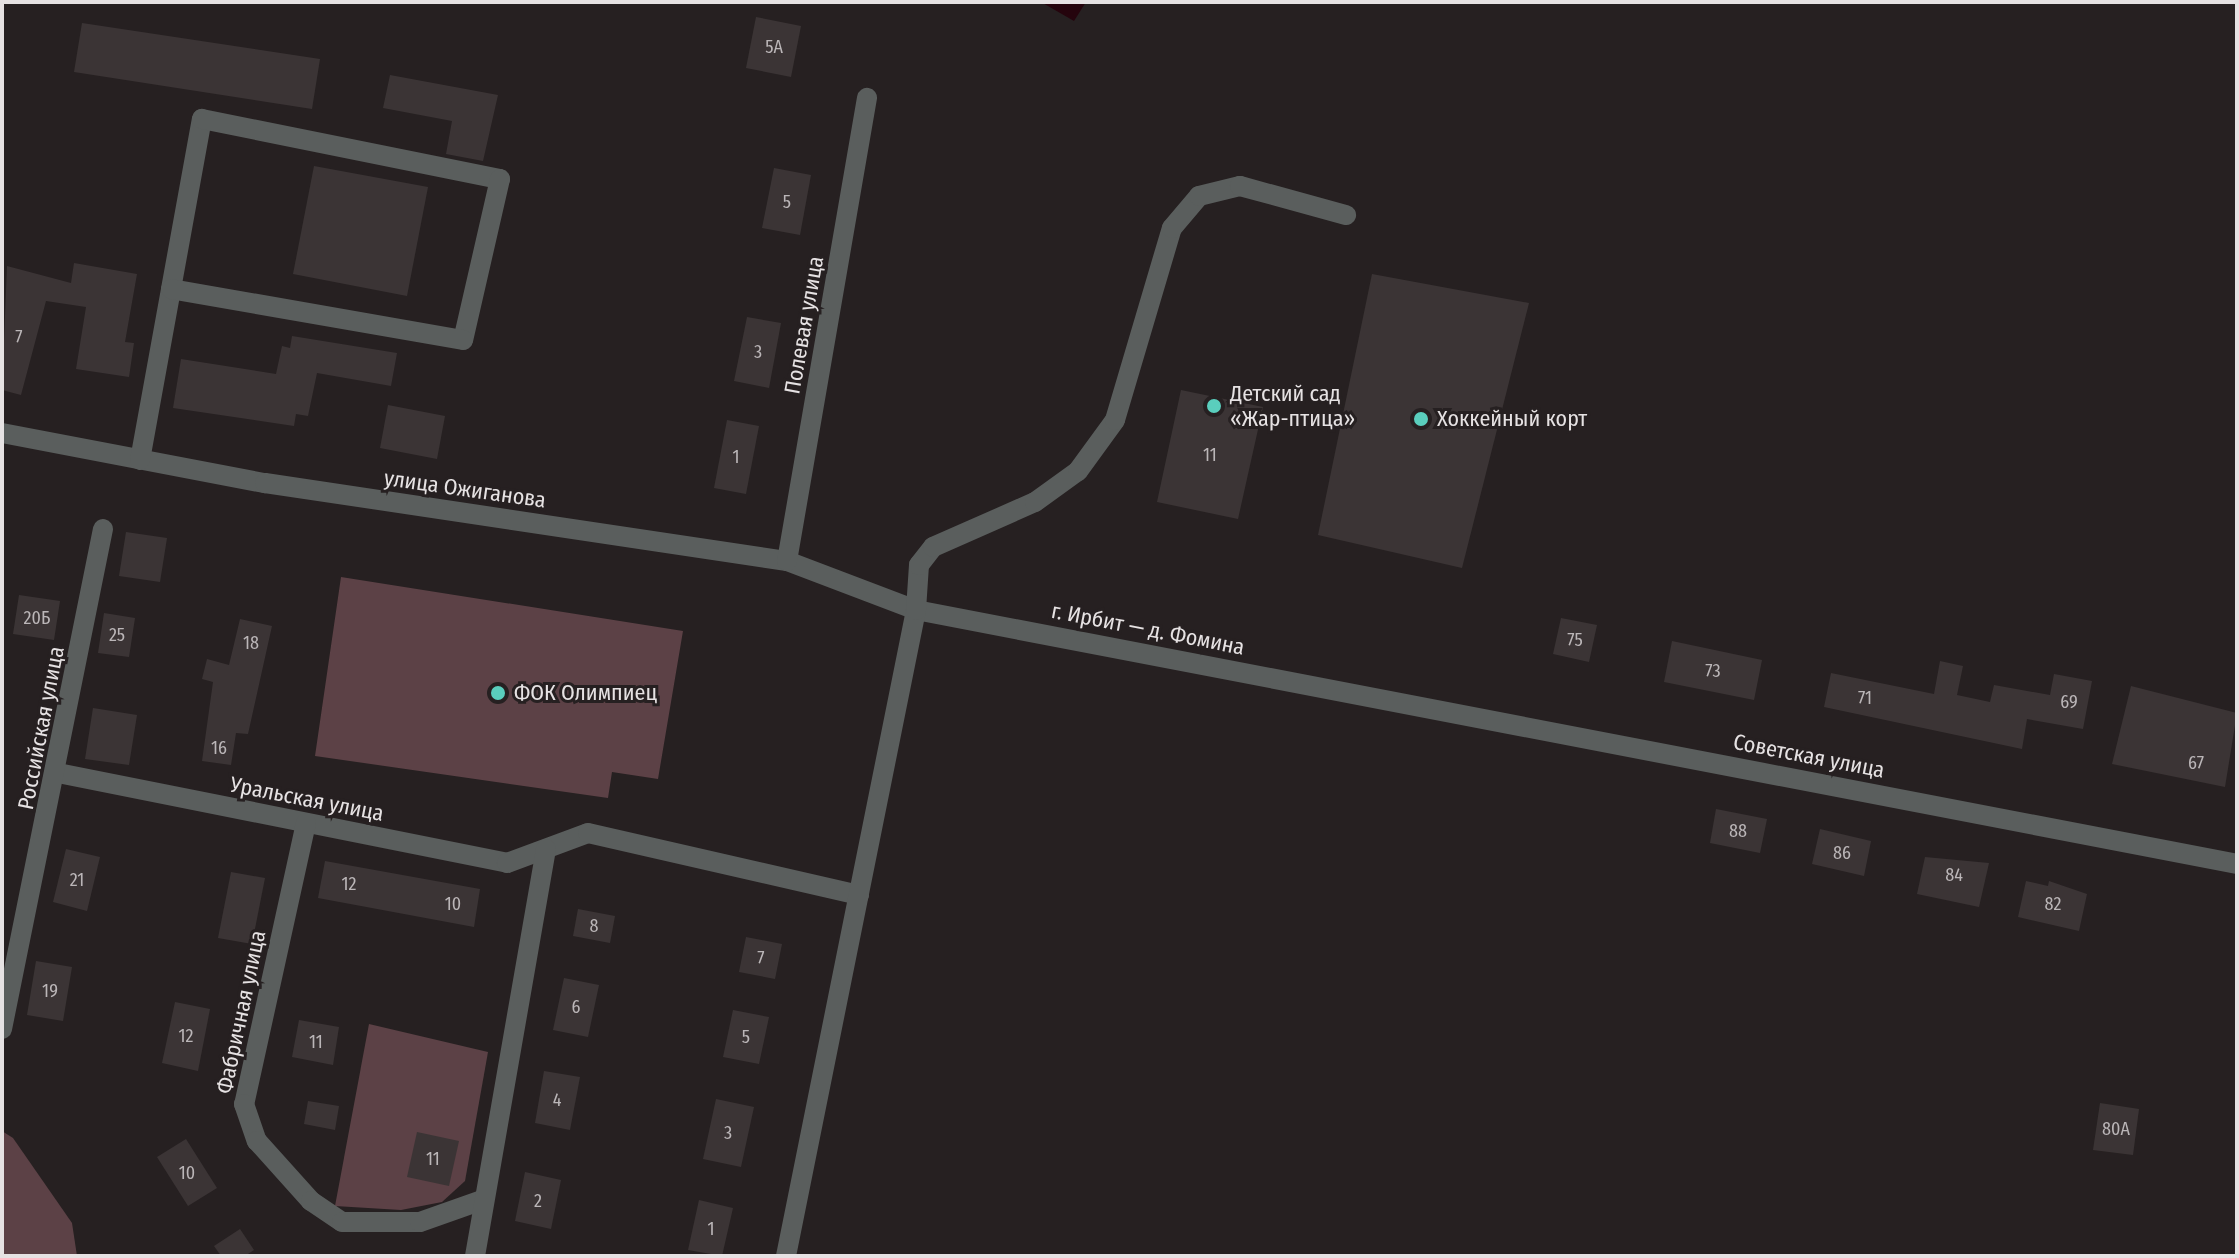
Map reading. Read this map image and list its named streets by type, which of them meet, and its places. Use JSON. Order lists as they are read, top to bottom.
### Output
{
  "streets": {
    "street": [
      "Полевая улица",
      "улица Ожиганова",
      "г. Ирбит — д. Фомина",
      "Российская улица",
      "Советская улица",
      "Уральская улица",
      "Фабричная улица"
    ]
  },
  "crossings": [
    ["Полевая улица", "улица Ожиганова"],
    ["улица Ожиганова", "г. Ирбит — д. Фомина"],
    ["г. Ирбит — д. Фомина", "Советская улица"],
    ["Российская улица", "Уральская улица"],
    ["Уральская улица", "Фабричная улица"]
  ],
  "places": ["Детский сад «Жар-птица»", "Хоккейный корт", "ФОК Олимпиец"],
  "house_numbers": [
    "5А",
    "5",
    "7",
    "3",
    "11",
    "1",
    "20Б",
    "25",
    "75",
    "18",
    "73",
    "71",
    "69",
    "16",
    "67",
    "88",
    "86",
    "84",
    "21",
    "12",
    "10",
    "82",
    "8",
    "7",
    "19",
    "6",
    "12",
    "5",
    "11",
    "4",
    "80А",
    "3",
    "11",
    "10",
    "2",
    "1"
  ]
}
